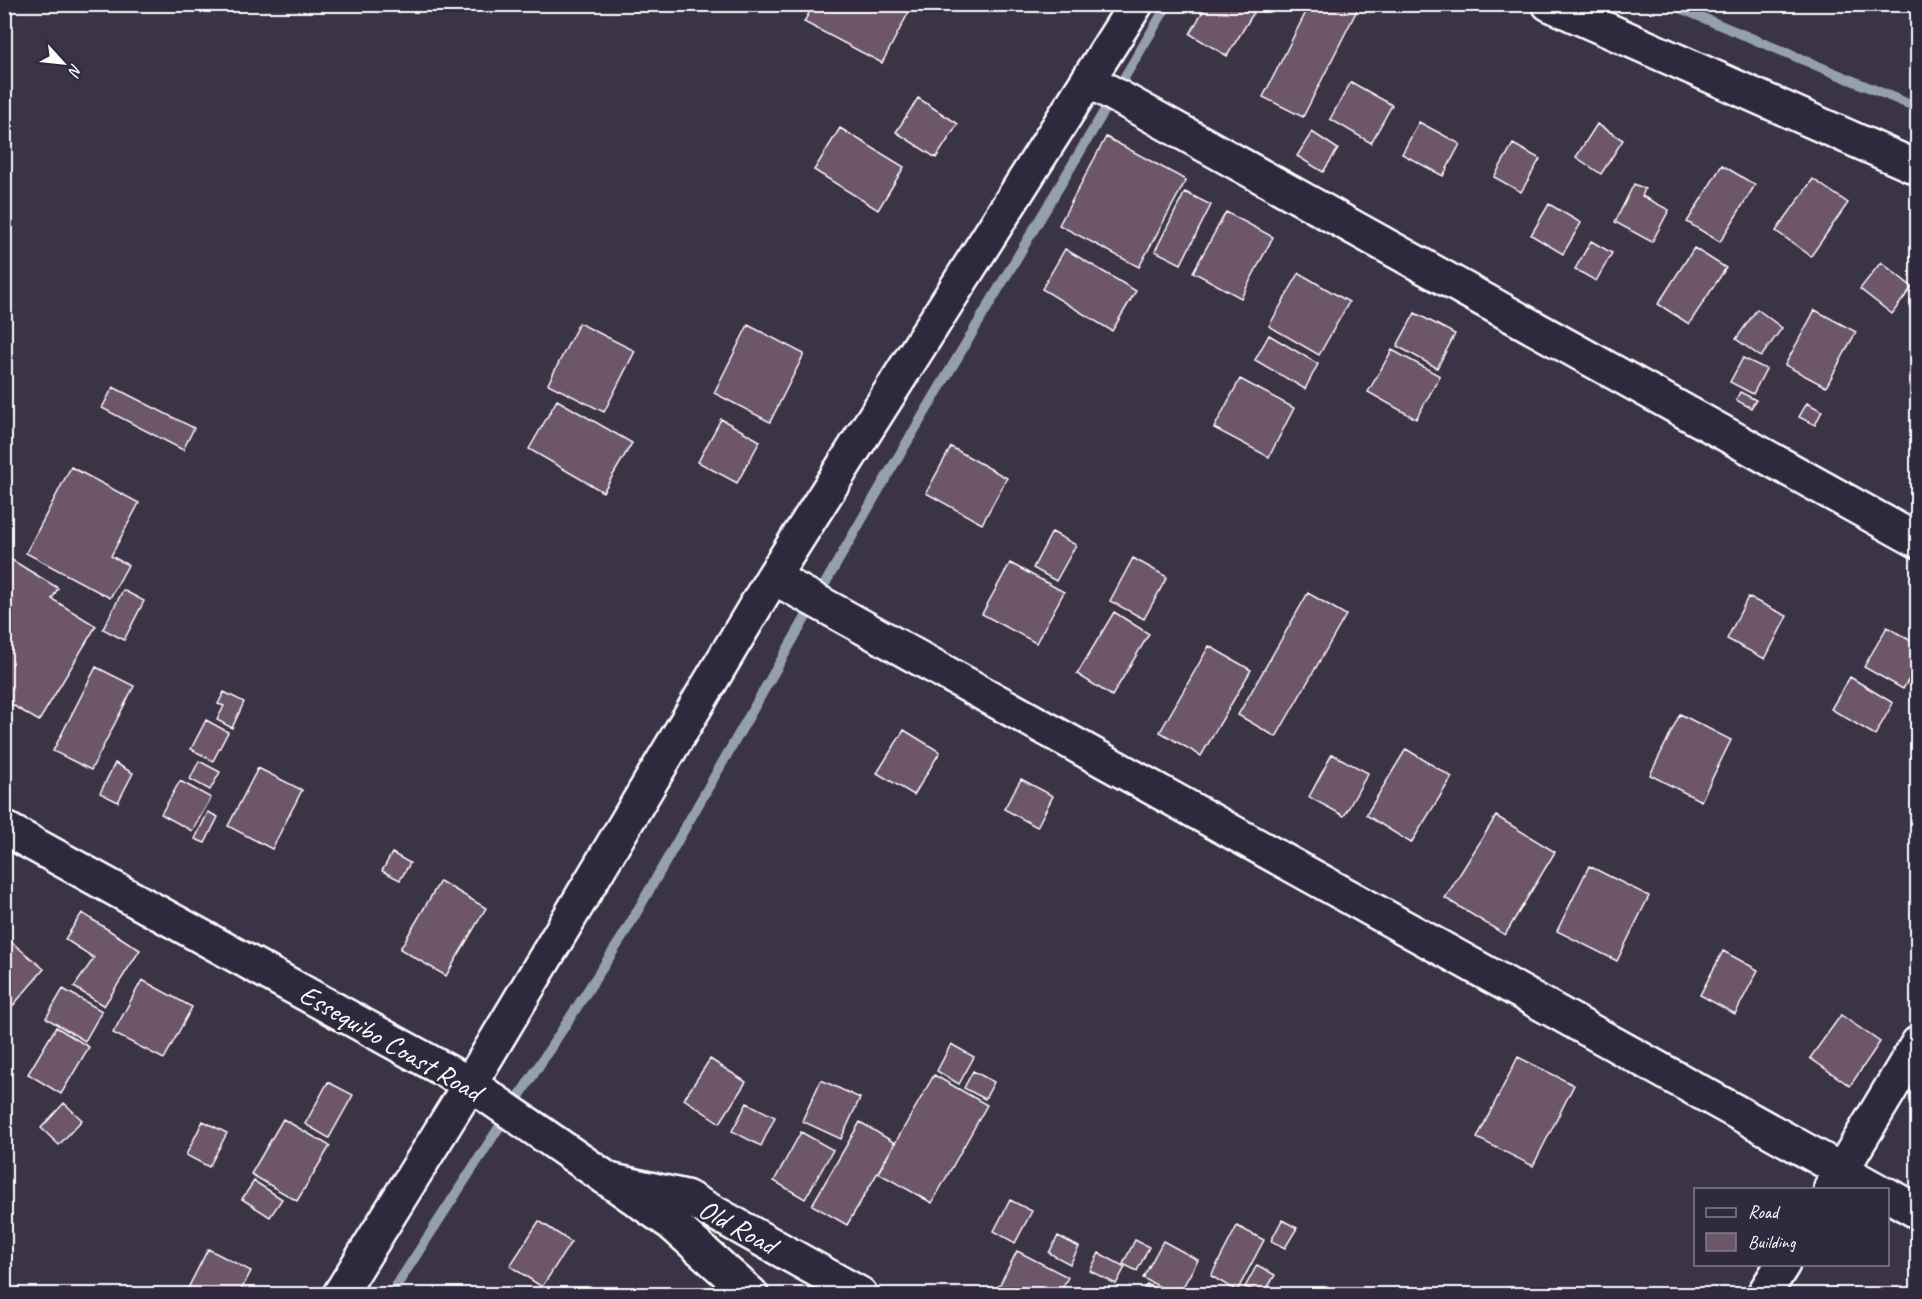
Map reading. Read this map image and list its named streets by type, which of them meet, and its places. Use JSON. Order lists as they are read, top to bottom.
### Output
{
  "streets": {
    "street": ["Essequibo Coast Road", "Old Road"]
  },
  "crossings": [
    ["Essequibo Coast Road", "Old Road"]
  ],
  "legend": ["Road", "Building"],
  "north": "bottom right"
}
